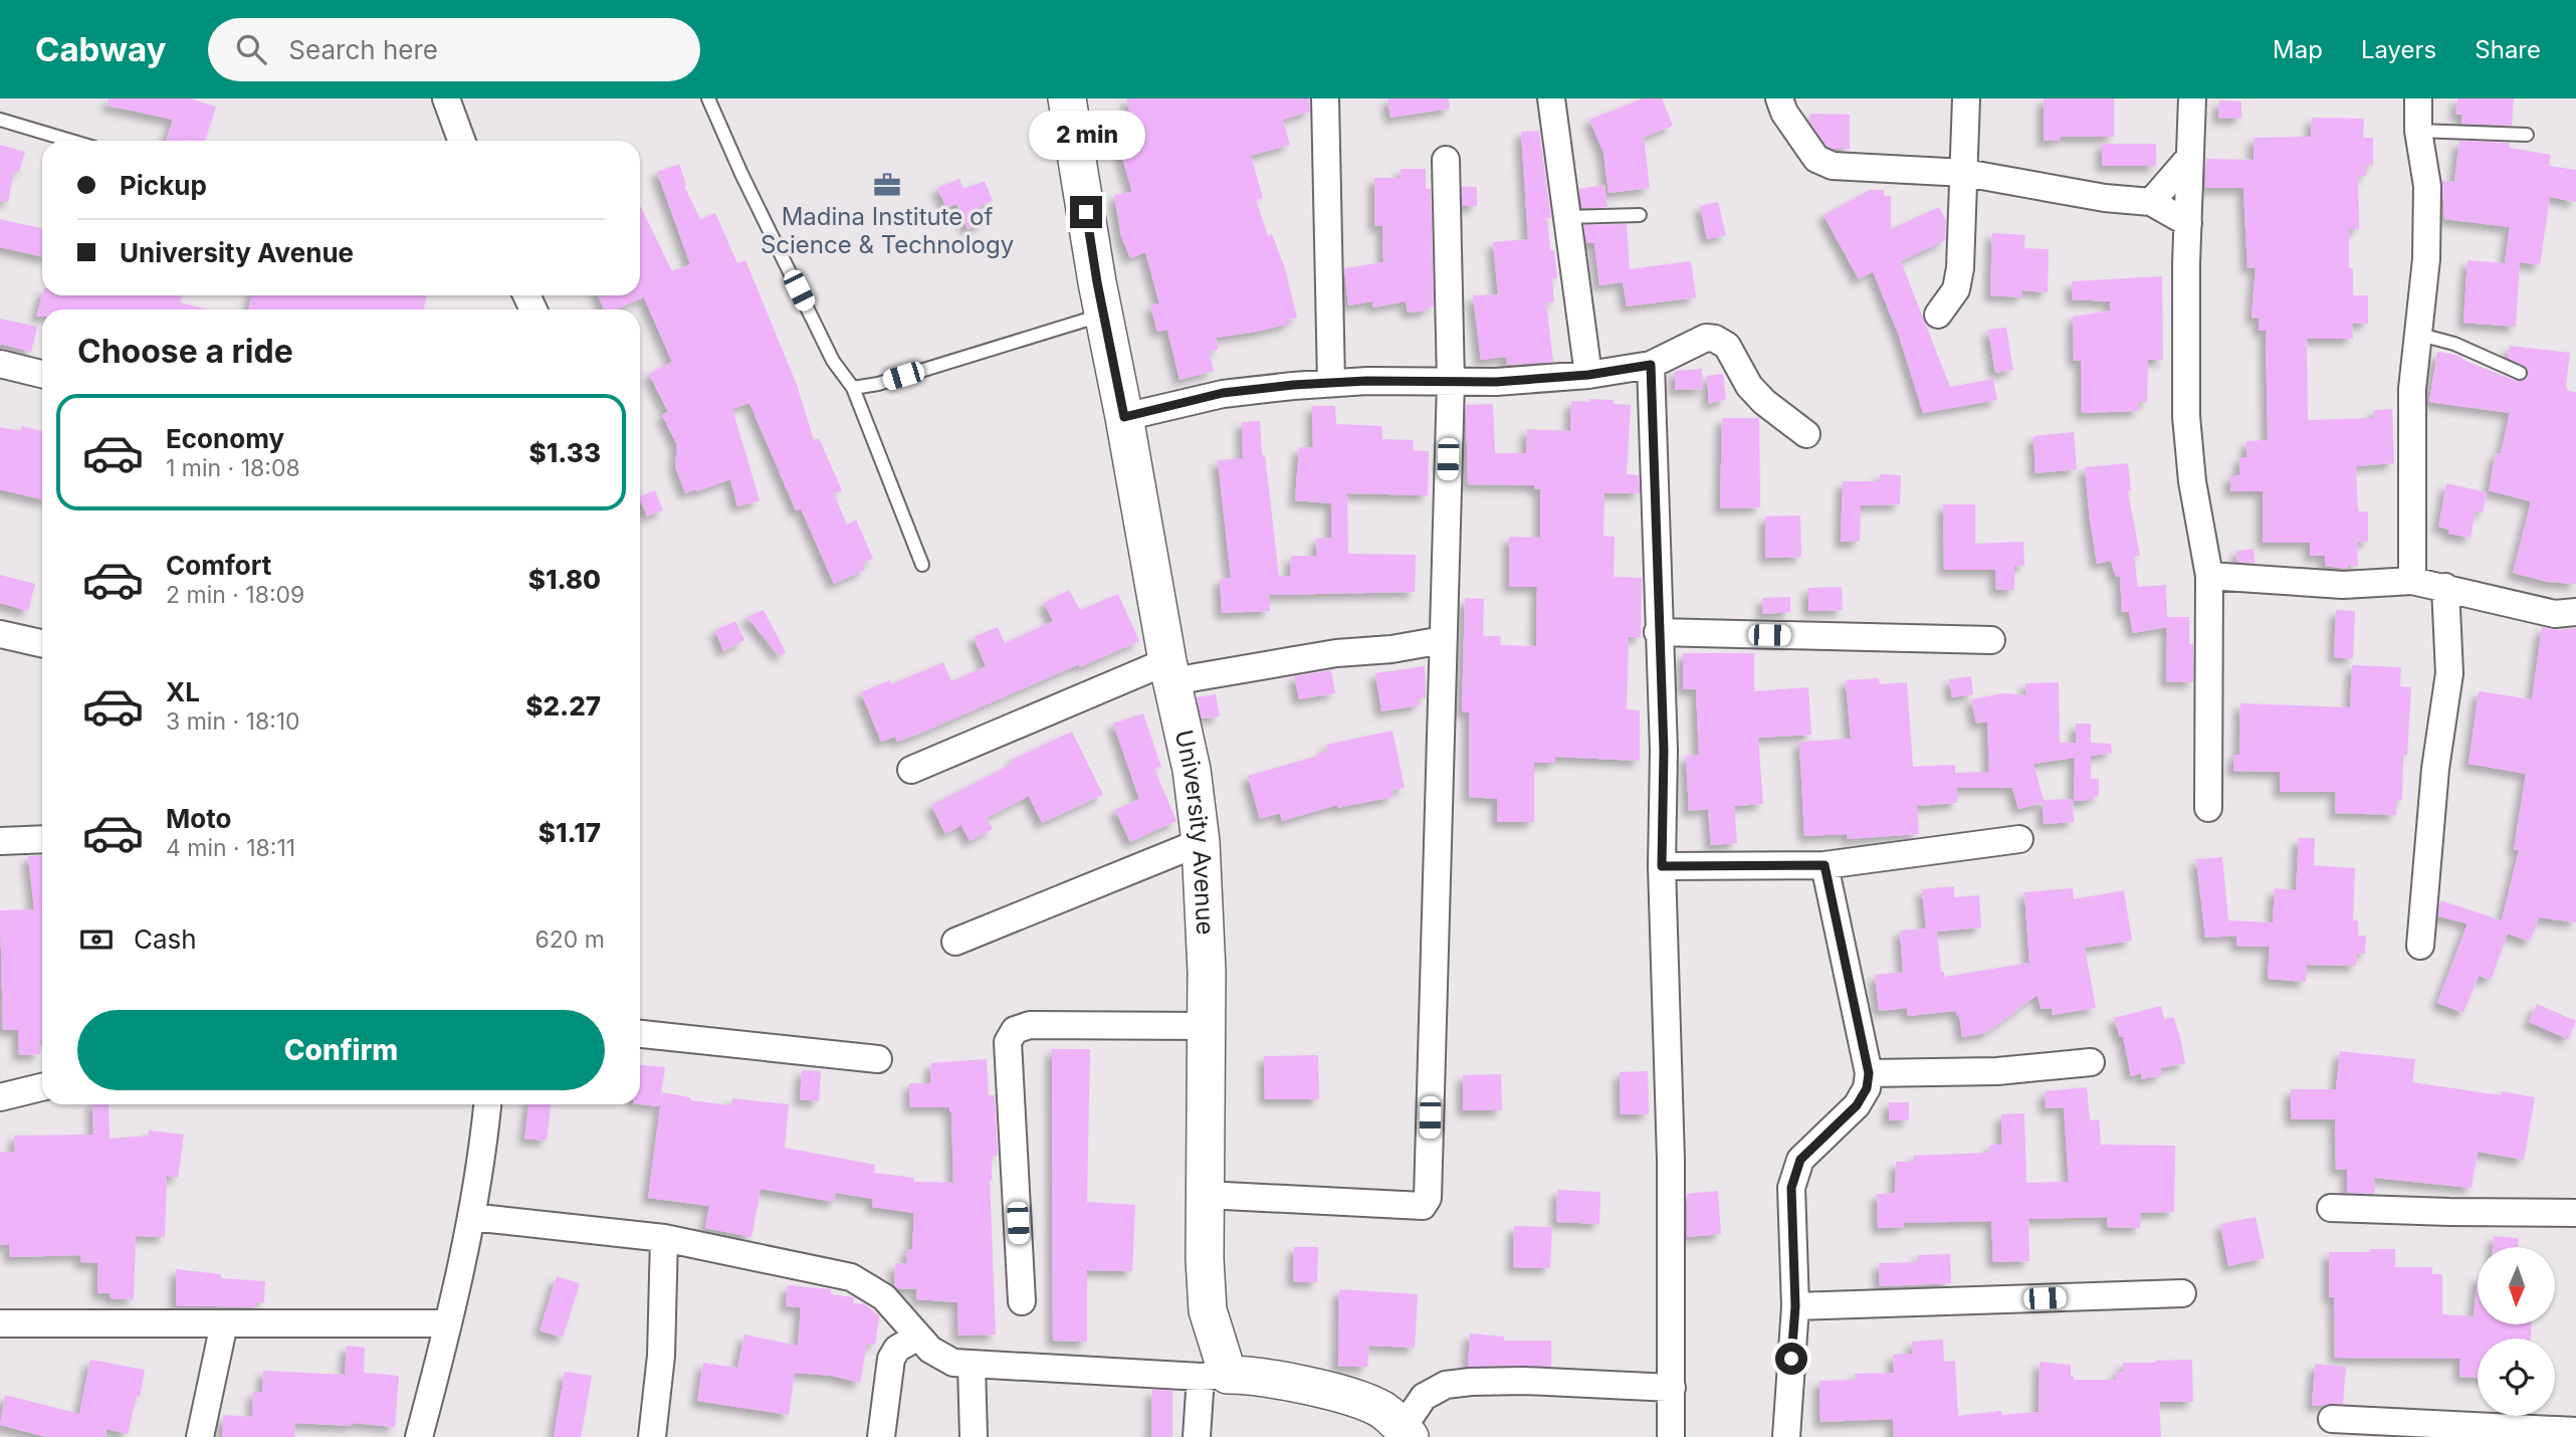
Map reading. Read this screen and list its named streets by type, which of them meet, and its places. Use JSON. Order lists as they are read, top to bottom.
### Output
{
  "streets": {
    "street": ["University Avenue"]
  },
  "places": {
    "office": ["Madina Institute of Science & Technology"]
  },
  "north": "bottom",
  "page": {
    "header": "Cabway",
    "search": "Search here",
    "nav": ["Map", "Layers", "Share"],
    "bubble": "2 min",
    "banner": ["Pickup", "University Avenue"],
    "heading": "Choose a ride",
    "list": [
      {
        "name": "Economy",
        "note": "1 min · 18:08",
        "value": "$1.33"
      },
      {
        "name": "Comfort",
        "note": "2 min · 18:09",
        "value": "$1.80"
      },
      {
        "name": "XL",
        "note": "3 min · 18:10",
        "value": "$2.27"
      },
      {
        "name": "Moto",
        "note": "4 min · 18:11",
        "value": "$1.17"
      }
    ],
    "pay": ["Cash", "620 m"],
    "buttons": "Confirm"
  }
}
